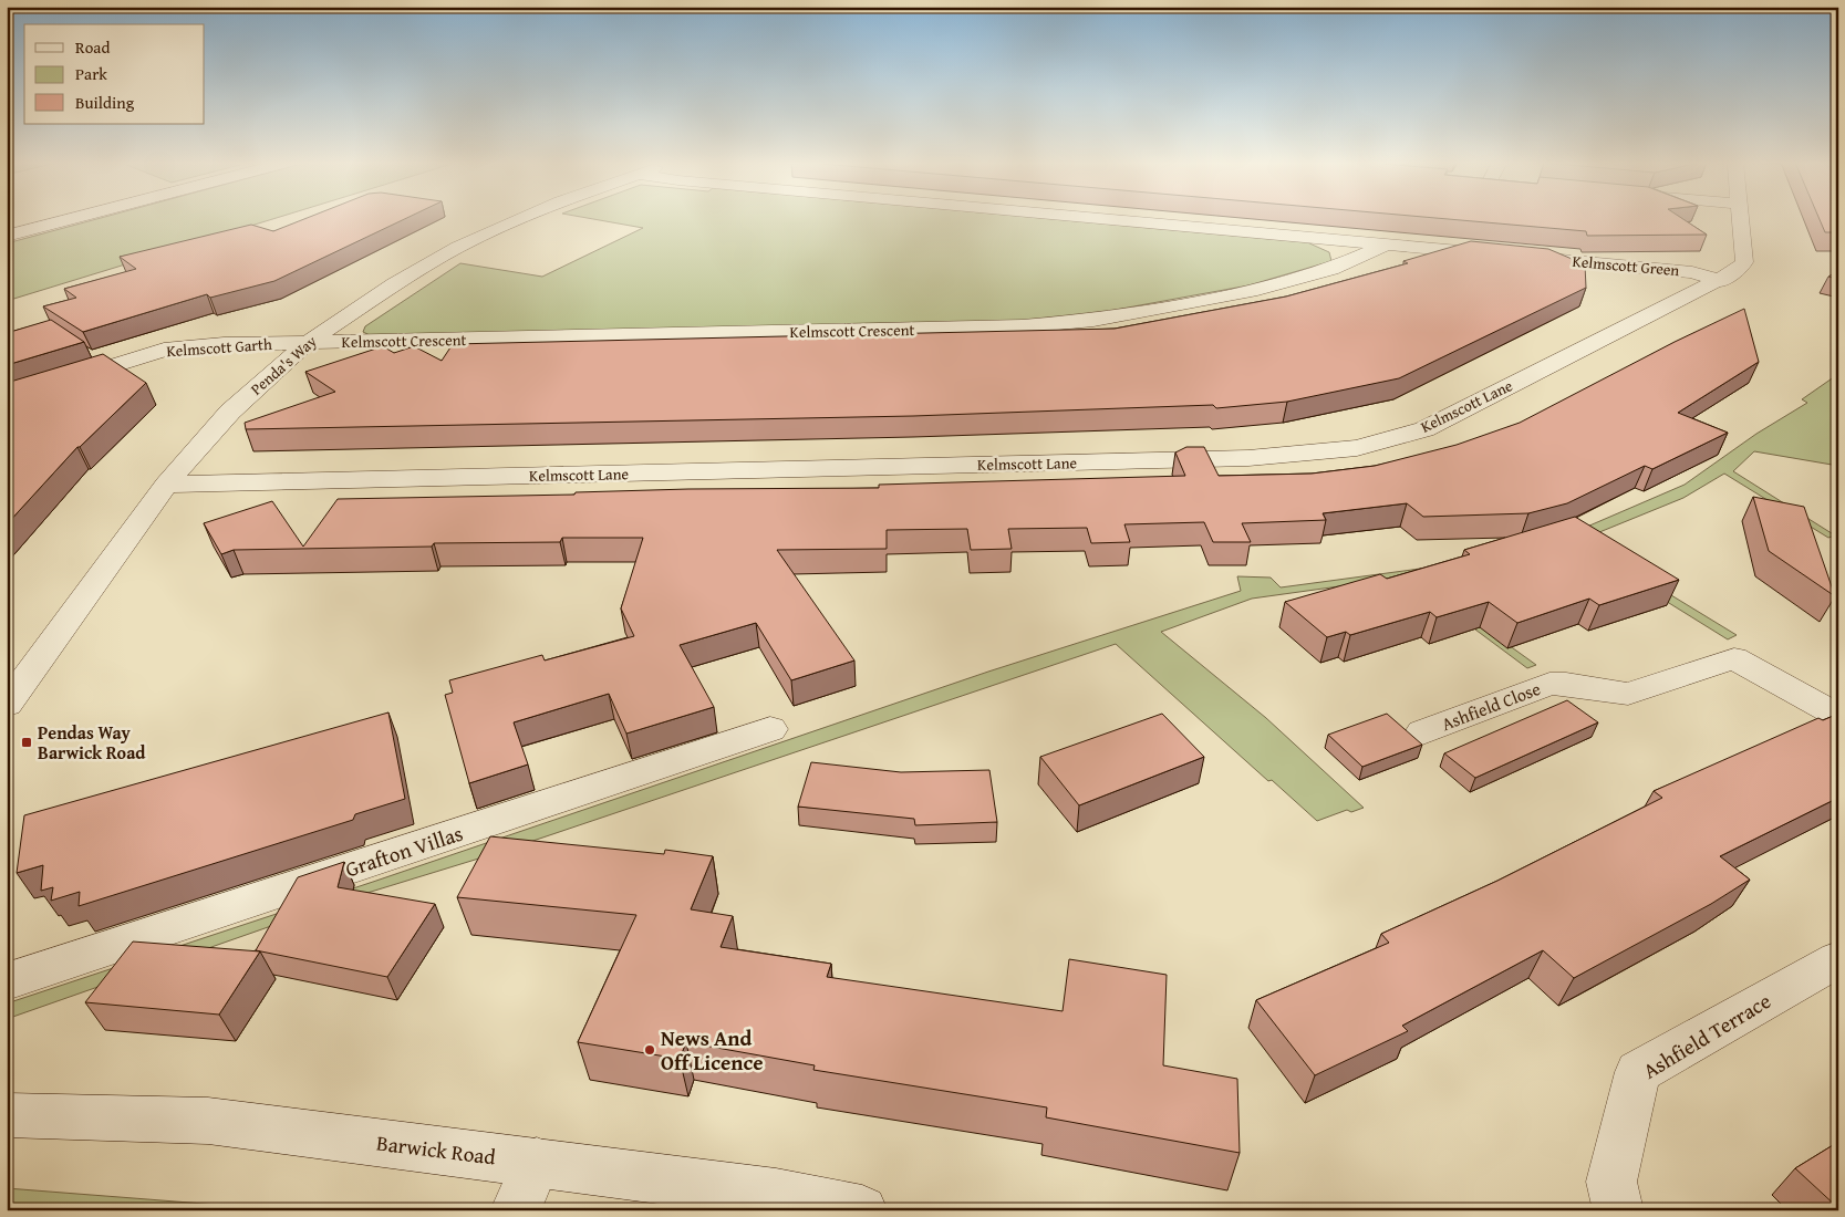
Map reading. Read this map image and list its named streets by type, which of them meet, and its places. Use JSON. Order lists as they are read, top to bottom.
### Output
{
  "streets": {
    "street": [
      "Kelmscott Green",
      "Kelmscott Crescent",
      "Kelmscott Garth",
      "Penda's Way",
      "Kelmscott Lane",
      "Ashfield Close",
      "Grafton Villas",
      "Ashfield Terrace",
      "Barwick Road"
    ]
  },
  "crossings": [
    ["Kelmscott Green", "Kelmscott Lane"],
    ["Kelmscott Crescent", "Kelmscott Garth"],
    ["Kelmscott Crescent", "Penda's Way"],
    ["Kelmscott Garth", "Penda's Way"],
    ["Penda's Way", "Kelmscott Lane"]
  ],
  "places": {
    "transit": ["Pendas Way Barwick Road"],
    "other": ["News And Off Licence"]
  },
  "legend": ["Road", "Park", "Building"]
}
